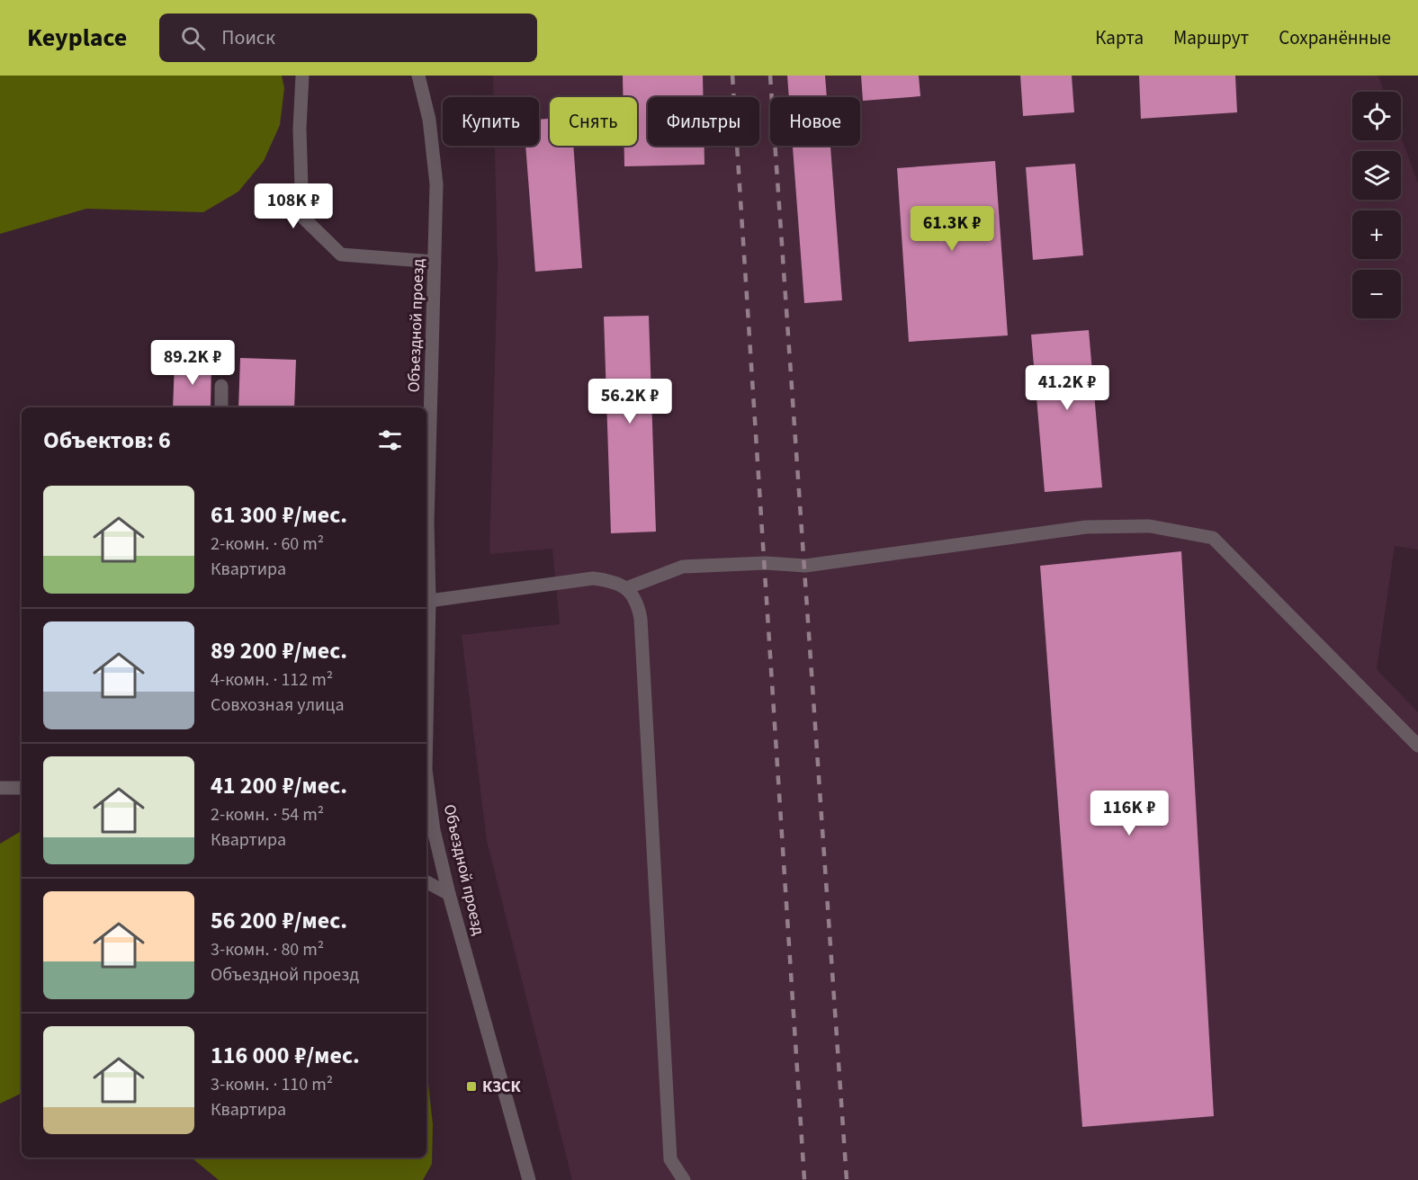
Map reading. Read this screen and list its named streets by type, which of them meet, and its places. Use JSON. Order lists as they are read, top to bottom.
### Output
{
  "streets": {
    "street": ["Объездной проезд"]
  },
  "places": {
    "transit": ["КЗСК"]
  },
  "page": {
    "header": "Keyplace",
    "search": "Поиск",
    "nav": ["Карта", "Маршрут", "Сохранённые"],
    "map_buttons": ["+", "−"],
    "chip": [
      "Купить",
      "Снять",
      "Фильтры",
      "Новое"
    ],
    "price": [
      "108K ₽",
      "61.3K ₽",
      "89.2K ₽",
      "41.2K ₽",
      "56.2K ₽",
      "116K ₽"
    ],
    "heading": "Объектов: 6",
    "list": [
      {
        "name": "61 300 ₽/мес.",
        "note": "2-комн. · 60 m² · Квартира"
      },
      {
        "name": "89 200 ₽/мес.",
        "note": "4-комн. · 112 m² · Совхозная улица"
      },
      {
        "name": "41 200 ₽/мес.",
        "note": "2-комн. · 54 m² · Квартира"
      },
      {
        "name": "56 200 ₽/мес.",
        "note": "3-комн. · 80 m² · Объездной проезд"
      },
      {
        "name": "116 000 ₽/мес.",
        "note": "3-комн. · 110 m² · Квартира"
      }
    ]
  }
}
